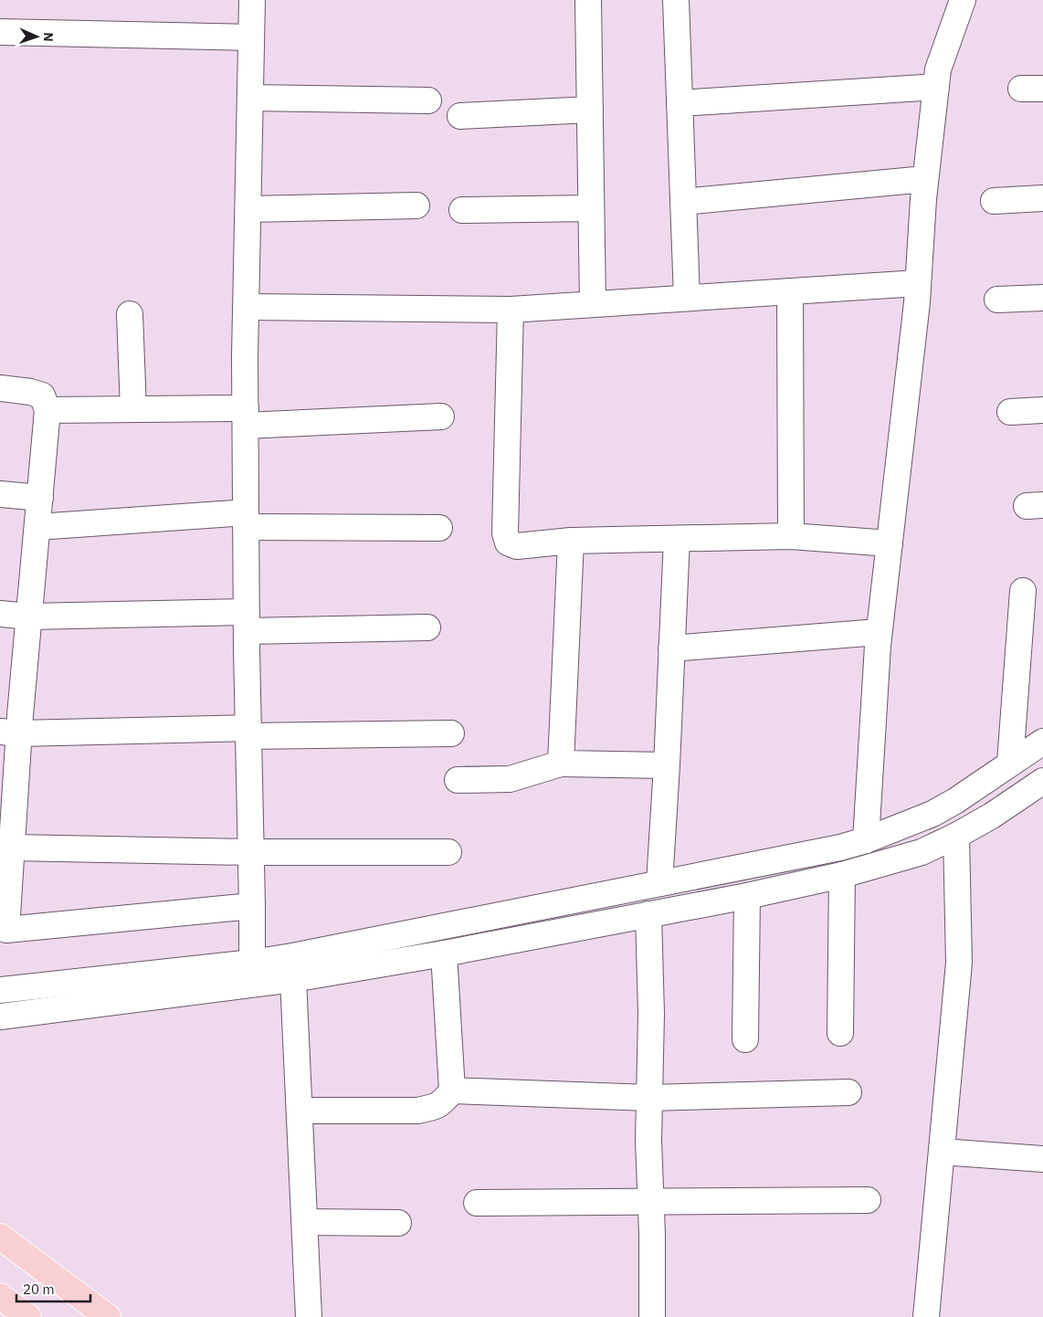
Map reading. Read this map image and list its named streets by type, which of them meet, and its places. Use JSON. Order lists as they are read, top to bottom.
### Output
{
  "scale_bar": "20 m",
  "north": "right"
}
